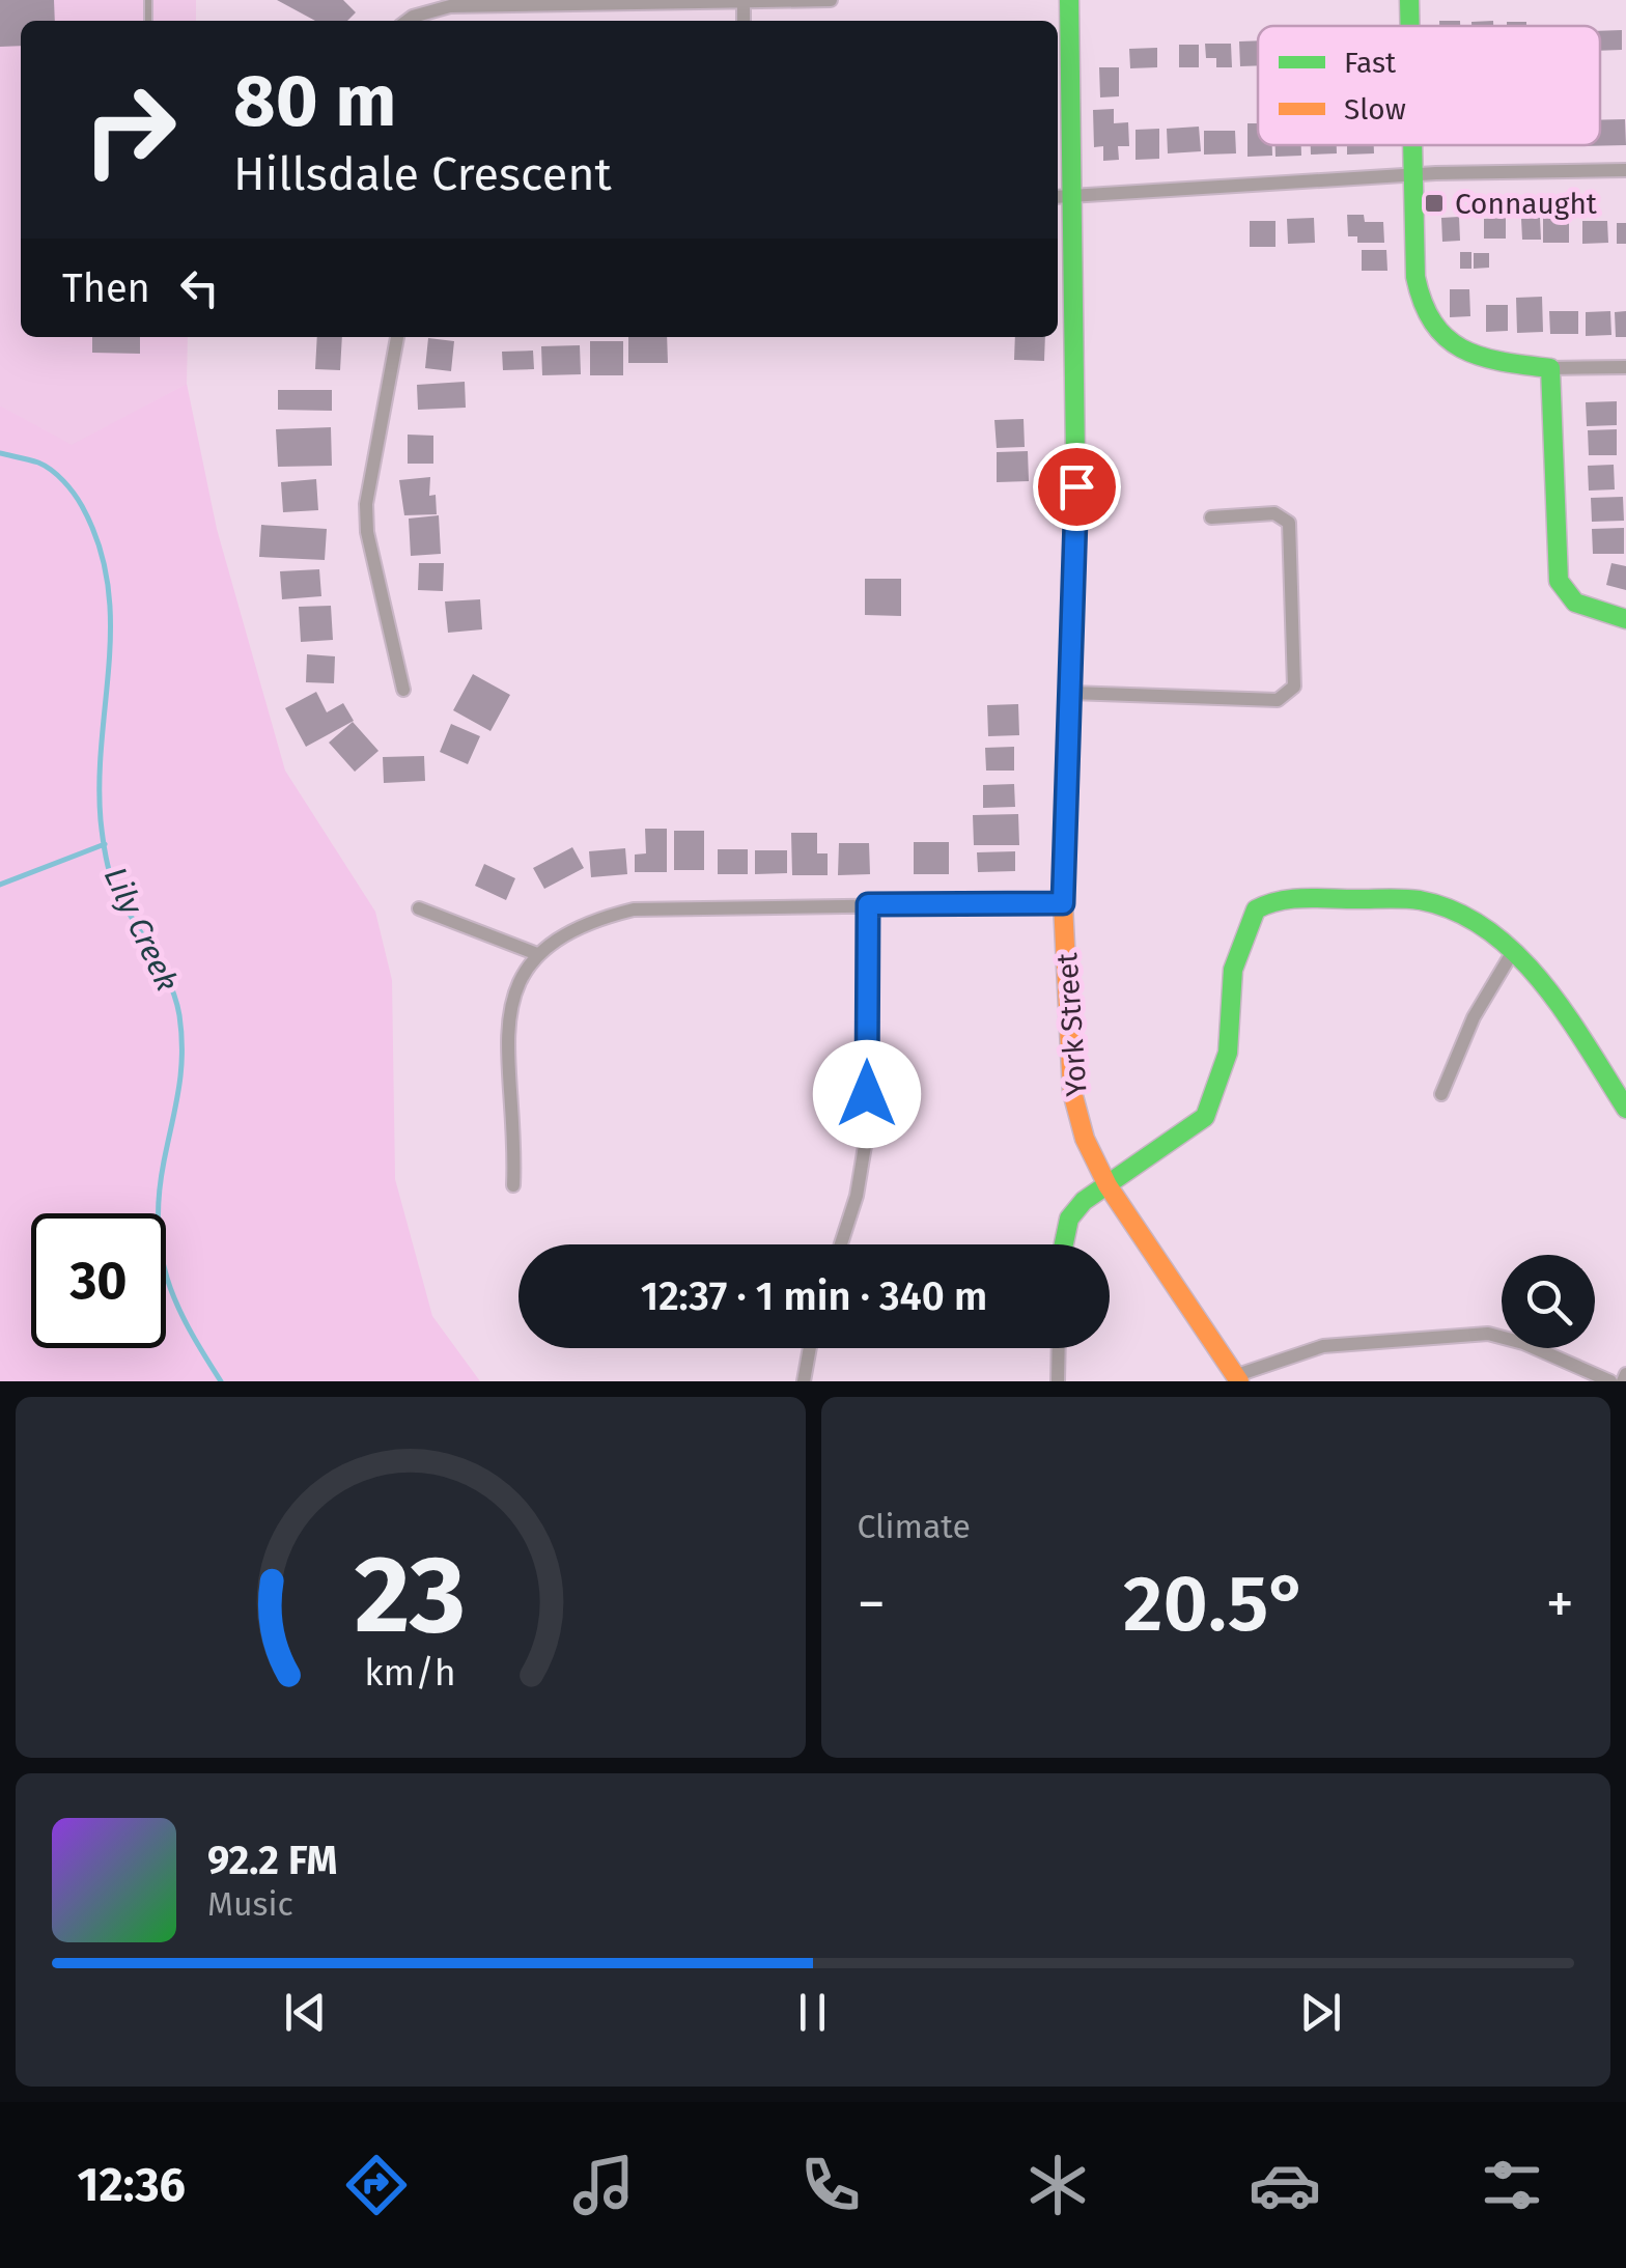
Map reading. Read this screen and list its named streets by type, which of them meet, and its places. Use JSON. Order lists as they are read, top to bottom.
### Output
{
  "streets": {
    "street": ["York Street"]
  },
  "water": ["Lily Creek"],
  "places": {
    "transit": ["Connaught"]
  },
  "legend": ["Fast", "Slow"],
  "page": {
    "turn": ["80 m", "Hillsdale Crescent"],
    "then": "Then",
    "limit": "30",
    "trip": "12:37 · 1 min · 340 m",
    "tile": "Climate",
    "heat": ["−", "20.5°", "+"],
    "song": ["92.2 FM", "Music"],
    "tabs": "12:36",
    "gauge": ["23", "km/h"]
  }
}
